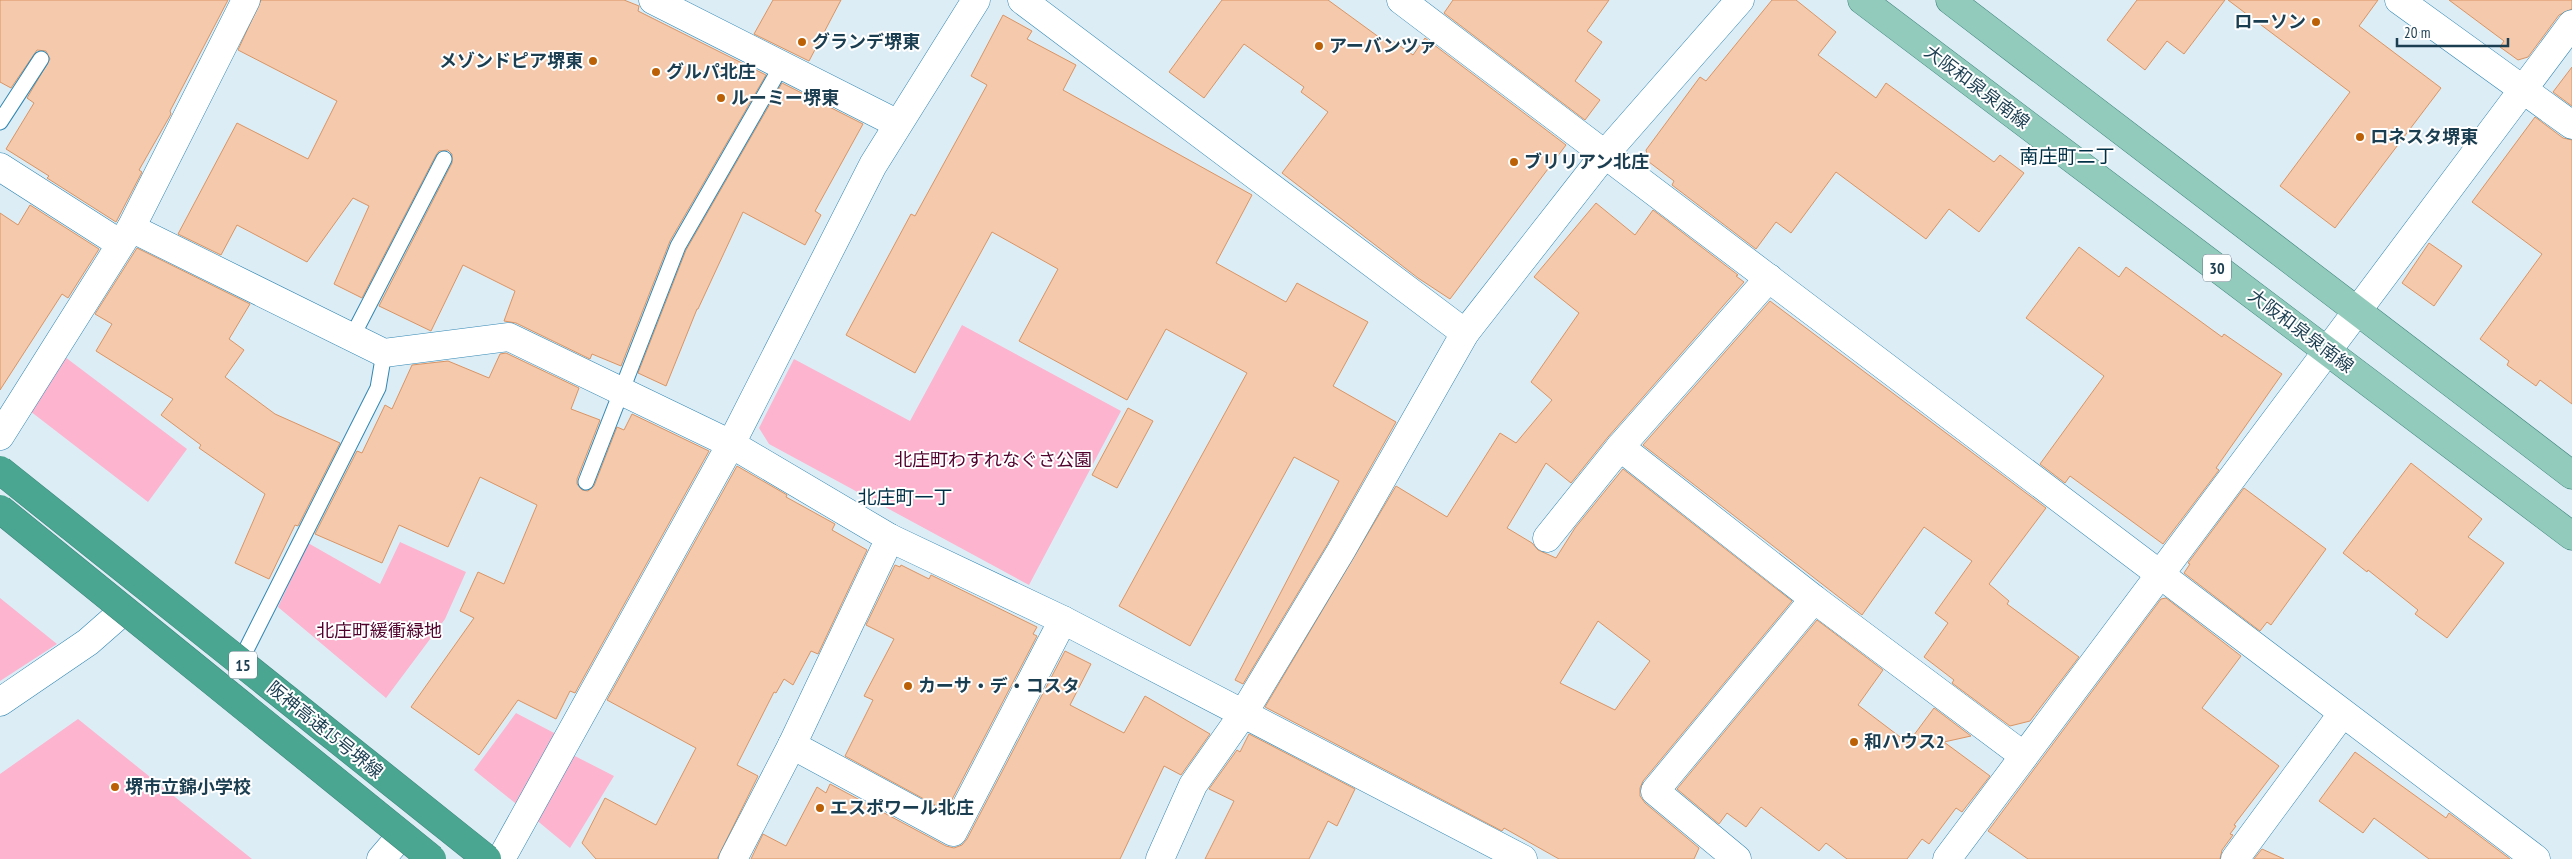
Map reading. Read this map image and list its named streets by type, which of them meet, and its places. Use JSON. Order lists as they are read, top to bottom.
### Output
{
  "streets": {
    "highway": ["15", "阪神高速15号堺線"],
    "main road": ["大阪和泉泉南線", "30"]
  },
  "districts": ["南庄町二丁", "北庄町一丁"],
  "parks": ["北庄町わすれなぐさ公園", "北庄町緩衝緑地"],
  "places": [
    "ローソン",
    "グランデ堺東",
    "アーバンツァ",
    "メゾンドピア堺東",
    "グルパ北庄",
    "ルーミー堺東",
    "ロネスタ堺東",
    "ブリリアン北庄",
    "カーサ・デ・コスタ",
    "和ハウス2",
    "堺市立錦小学校",
    "エスポワール北庄"
  ],
  "scale_bar": "20 m"
}
